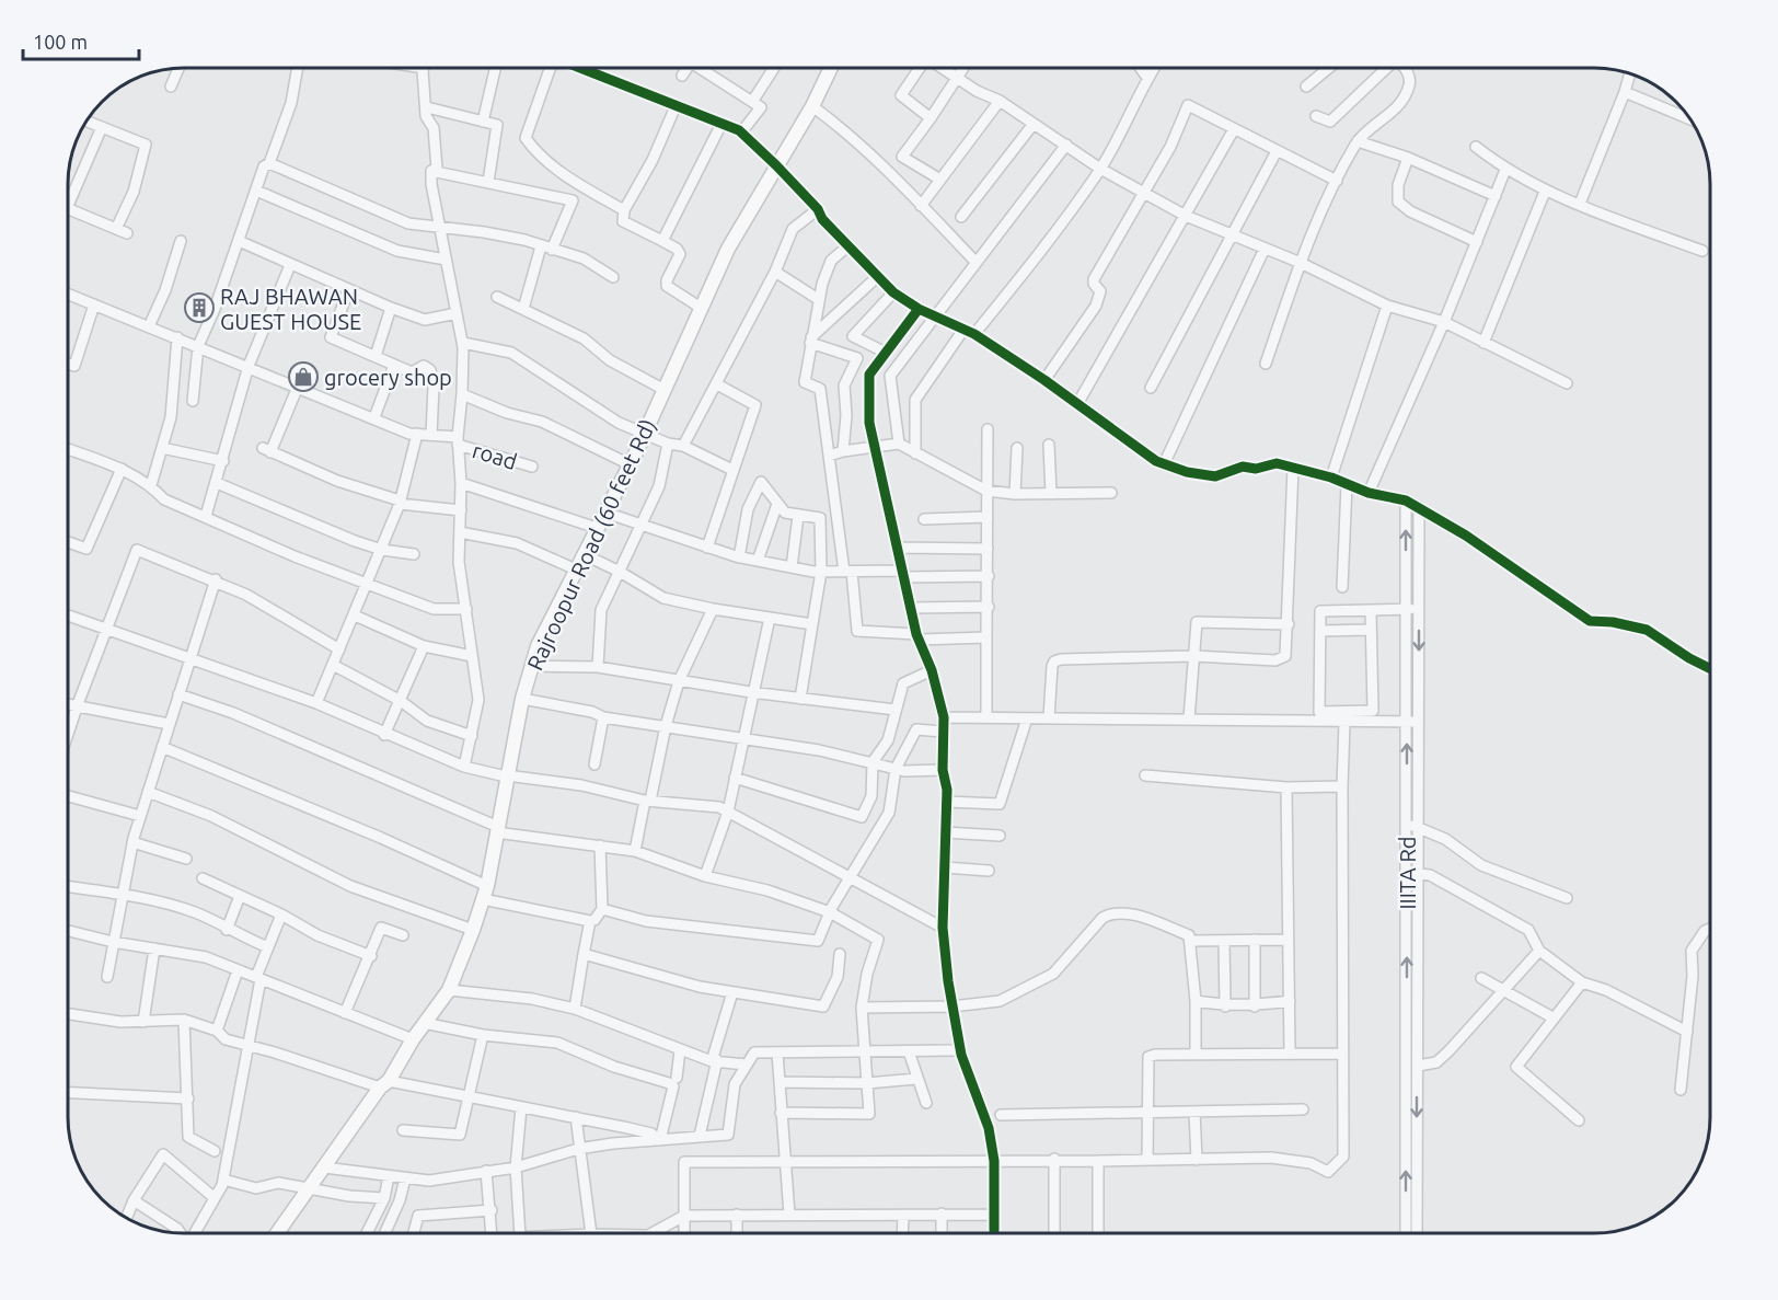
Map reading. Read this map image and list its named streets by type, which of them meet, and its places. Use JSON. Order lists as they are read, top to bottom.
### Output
{
  "streets": {
    "main road": ["Rajroopur Road (60 feet Rd)"],
    "street": ["road", "IIITA Rd"]
  },
  "places": {
    "building": ["RAJ BHAWAN GUEST HOUSE"],
    "shop": ["grocery shop"]
  },
  "scale_bar": "100 m"
}
